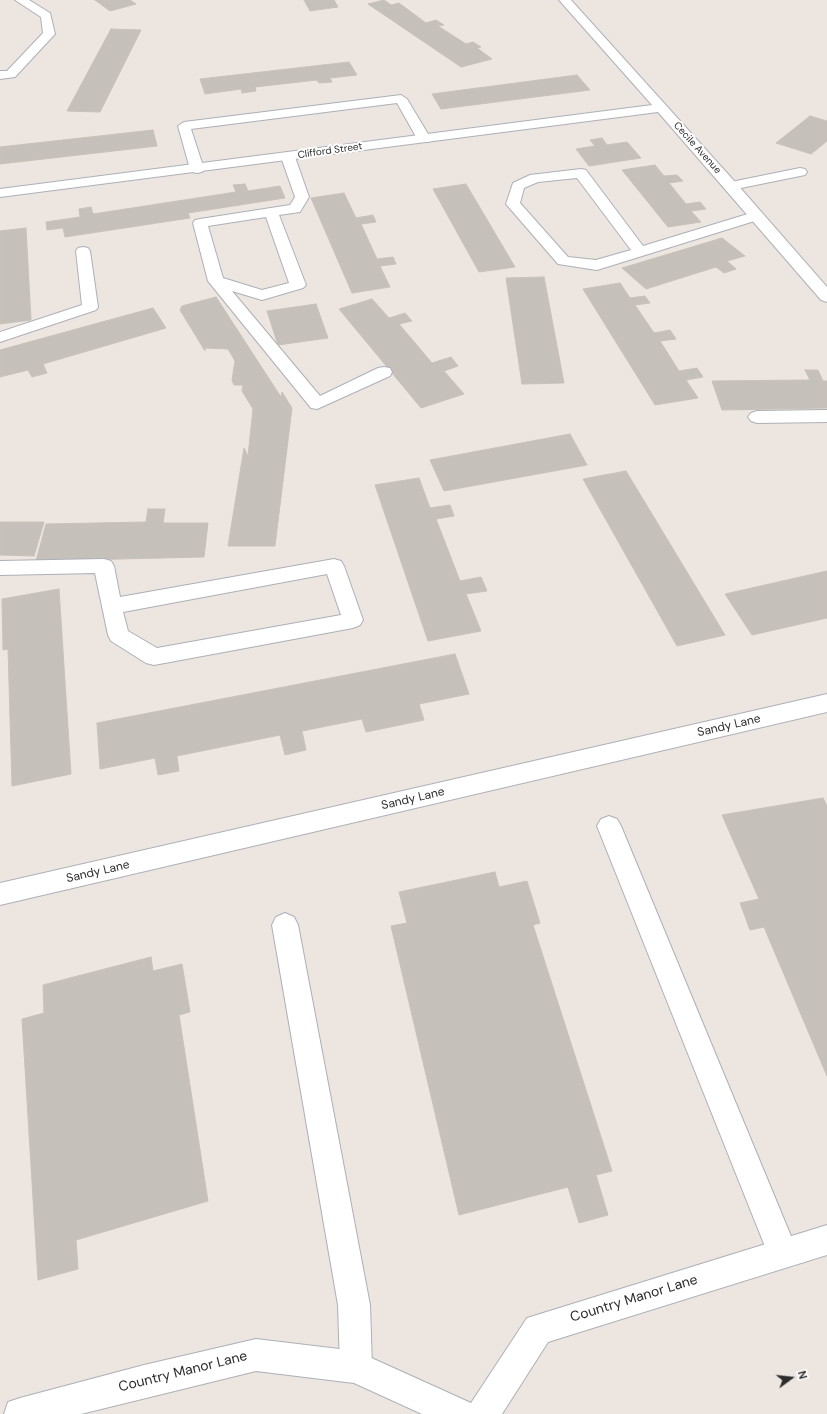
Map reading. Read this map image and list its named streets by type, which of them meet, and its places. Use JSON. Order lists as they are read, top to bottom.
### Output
{
  "streets": {
    "street": [
      "Cecile Avenue",
      "Clifford Street",
      "Sandy Lane",
      "Country Manor Lane"
    ]
  },
  "crossings": [
    ["Cecile Avenue", "Clifford Street"]
  ],
  "north": "right"
}
